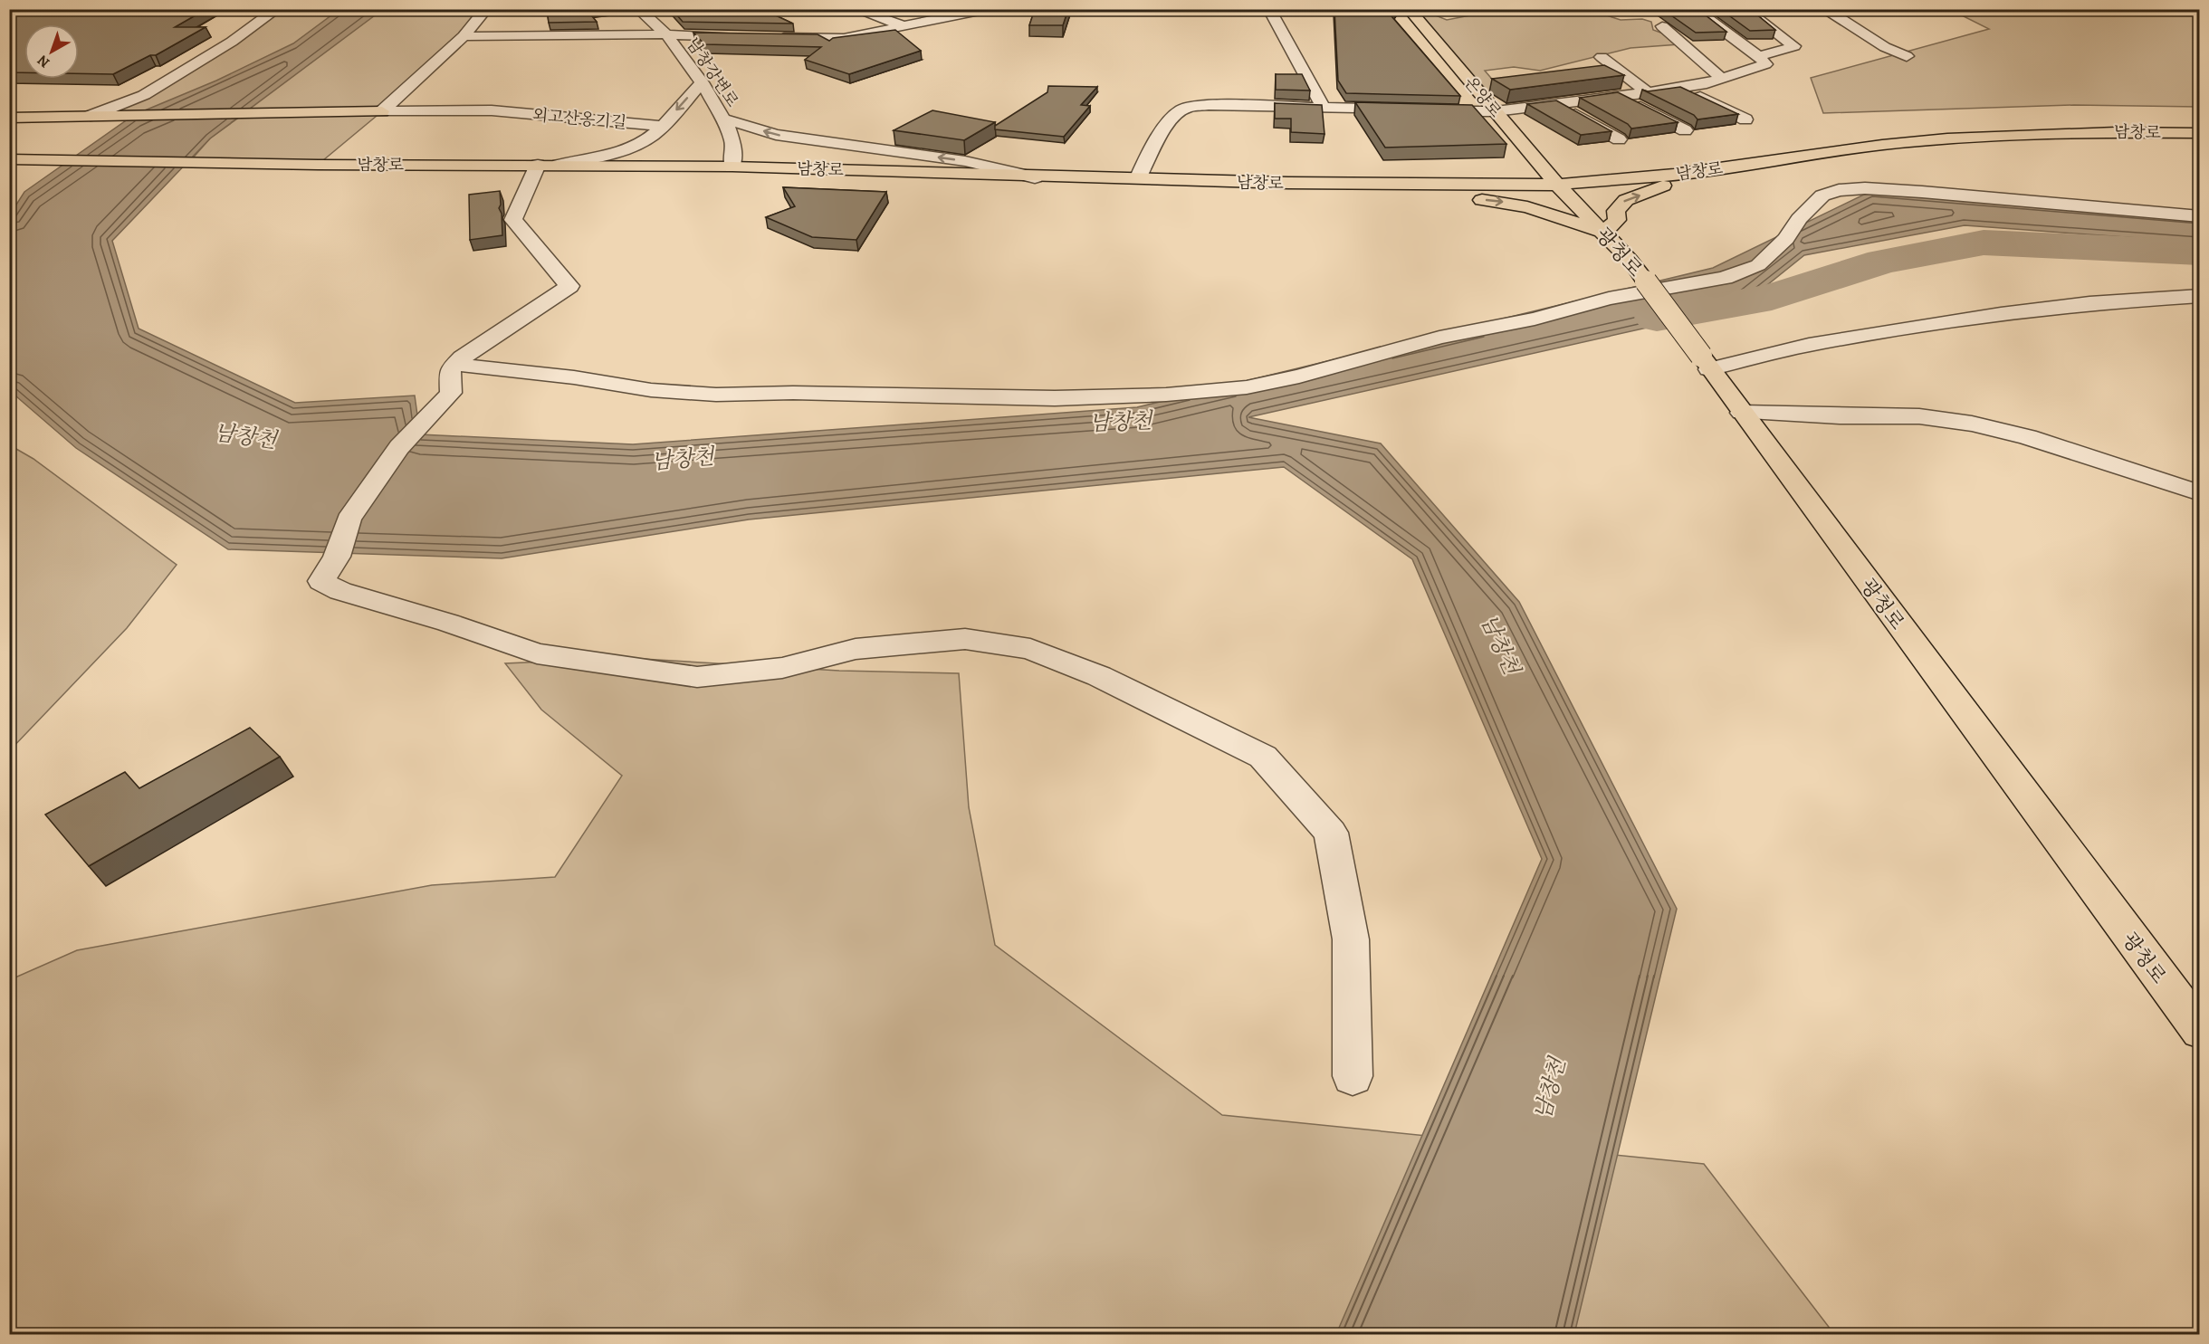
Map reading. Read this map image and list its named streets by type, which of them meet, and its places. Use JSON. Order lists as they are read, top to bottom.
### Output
{
  "streets": {
    "main road": [
      "온양로",
      "외고산옹기길",
      "남창로",
      "광청로"
    ],
    "street": ["남창강변로"]
  },
  "crossings": [
    ["남창강변로", "남창로"],
    ["온양로", "남창로"],
    ["온양로", "광청로"],
    ["외고산옹기길", "남창로"],
    ["남창로", "광청로"]
  ],
  "water": ["남창천"],
  "north": "bottom left"
}
